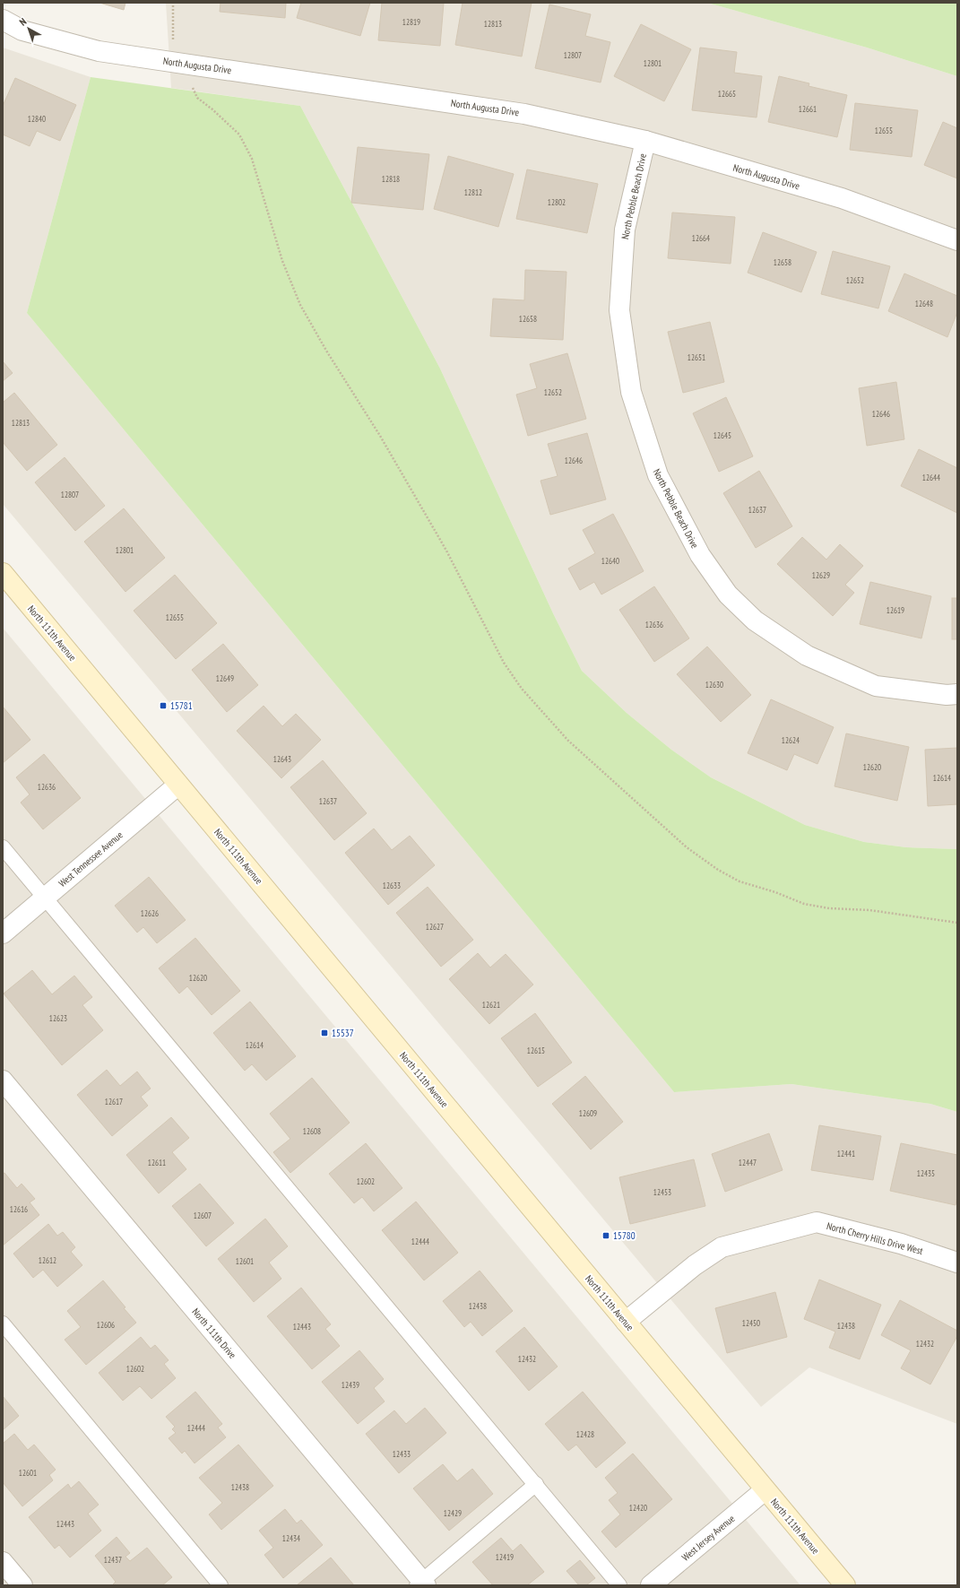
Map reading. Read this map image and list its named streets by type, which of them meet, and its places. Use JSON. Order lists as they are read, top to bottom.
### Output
{
  "streets": {
    "street": [
      "North Augusta Drive",
      "North Pebble Beach Drive",
      "North 111th Avenue",
      "West Tennessee Avenue",
      "North Cherry Hills Drive West",
      "North 111th Drive",
      "West Jersey Avenue"
    ]
  },
  "crossings": [
    ["North Augusta Drive", "North Pebble Beach Drive"],
    ["North 111th Avenue", "West Tennessee Avenue"],
    ["North 111th Avenue", "North Cherry Hills Drive West"],
    ["North 111th Avenue", "West Jersey Avenue"]
  ],
  "places": {
    "transit": ["15781", "15537", "15780"]
  },
  "house_numbers": [
    "12819",
    "12813",
    "12807",
    "12801",
    "12665",
    "12661",
    "12840",
    "12655",
    "12818",
    "12812",
    "12802",
    "12664",
    "12658",
    "12652",
    "12648",
    "12658",
    "12651",
    "12652",
    "12646",
    "12813",
    "12645",
    "12646",
    "12644",
    "12807",
    "12637",
    "12801",
    "12640",
    "12629",
    "12619",
    "12655",
    "12636",
    "12649",
    "12630",
    "12624",
    "12643",
    "12620",
    "12614",
    "12636",
    "12637",
    "12633",
    "12626",
    "12627",
    "12620",
    "12621",
    "12623",
    "12614",
    "12615",
    "12617",
    "12609",
    "12608",
    "12441",
    "12611",
    "12447",
    "12435",
    "12602",
    "12453",
    "12616",
    "12607",
    "12444",
    "12612",
    "12601",
    "12438",
    "12450",
    "12606",
    "12438",
    "12443",
    "12432",
    "12432",
    "12602",
    "12439",
    "12444",
    "12428",
    "12433",
    "12601",
    "12438",
    "12420",
    "12429",
    "12443",
    "12434",
    "12419",
    "12437"
  ],
  "north": "top left"
}
